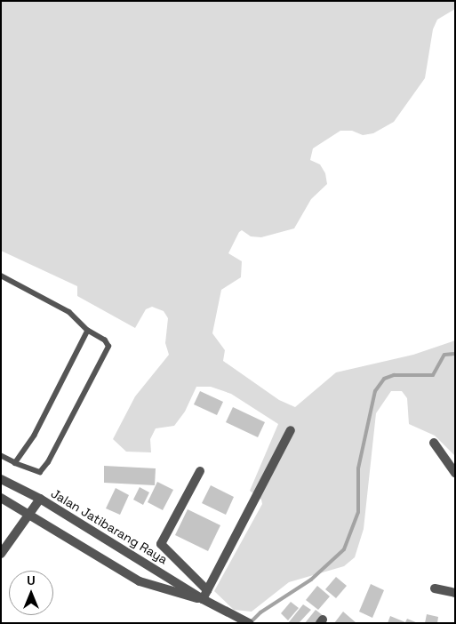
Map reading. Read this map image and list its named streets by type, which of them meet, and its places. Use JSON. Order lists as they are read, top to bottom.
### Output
{
  "streets": {
    "street": ["Jalan Jatibarang Raya"]
  },
  "north": "top"
}
